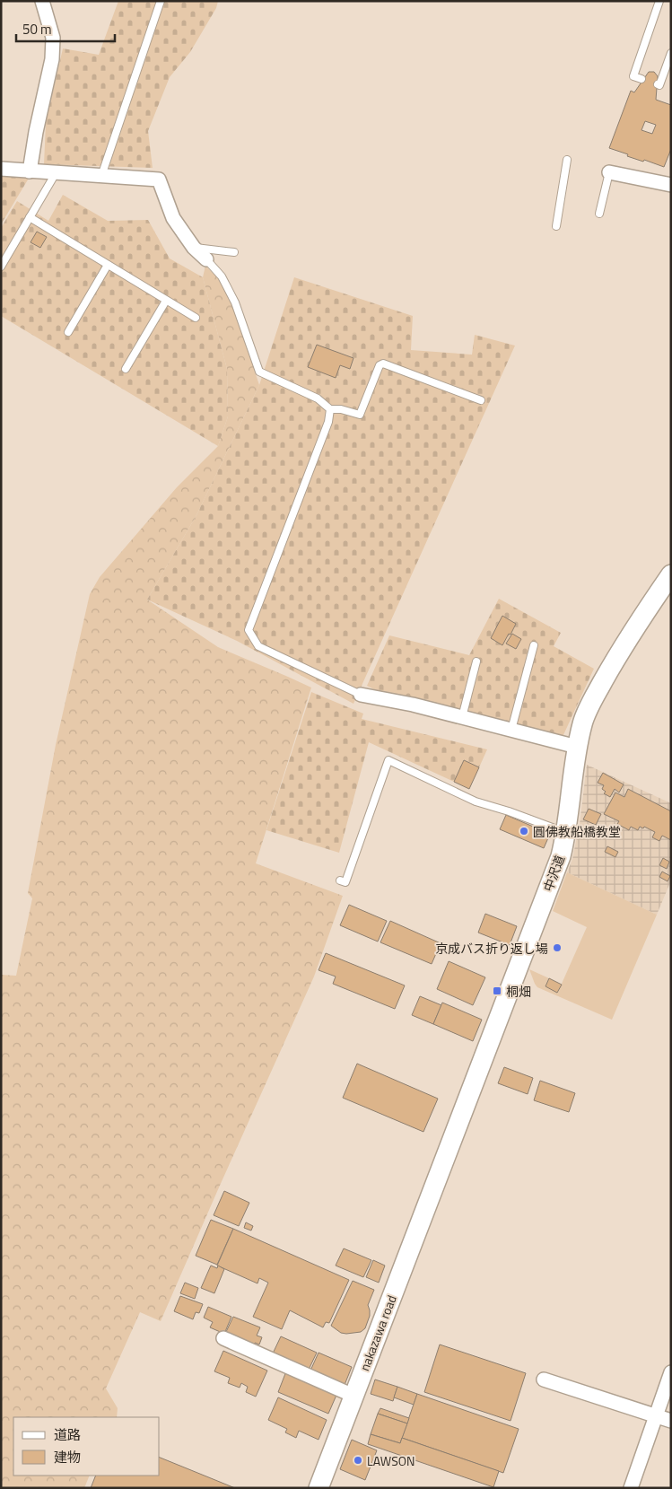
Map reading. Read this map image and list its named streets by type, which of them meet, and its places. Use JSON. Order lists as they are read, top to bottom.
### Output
{
  "streets": {
    "street": ["nakazawa road"]
  },
  "places": {
    "other": ["圓佛教船橋教堂", "京成バス折り返し場", "LAWSON"],
    "transit": ["桐畑"]
  },
  "legend": ["道路", "建物"],
  "scale_bar": "50 m"
}
